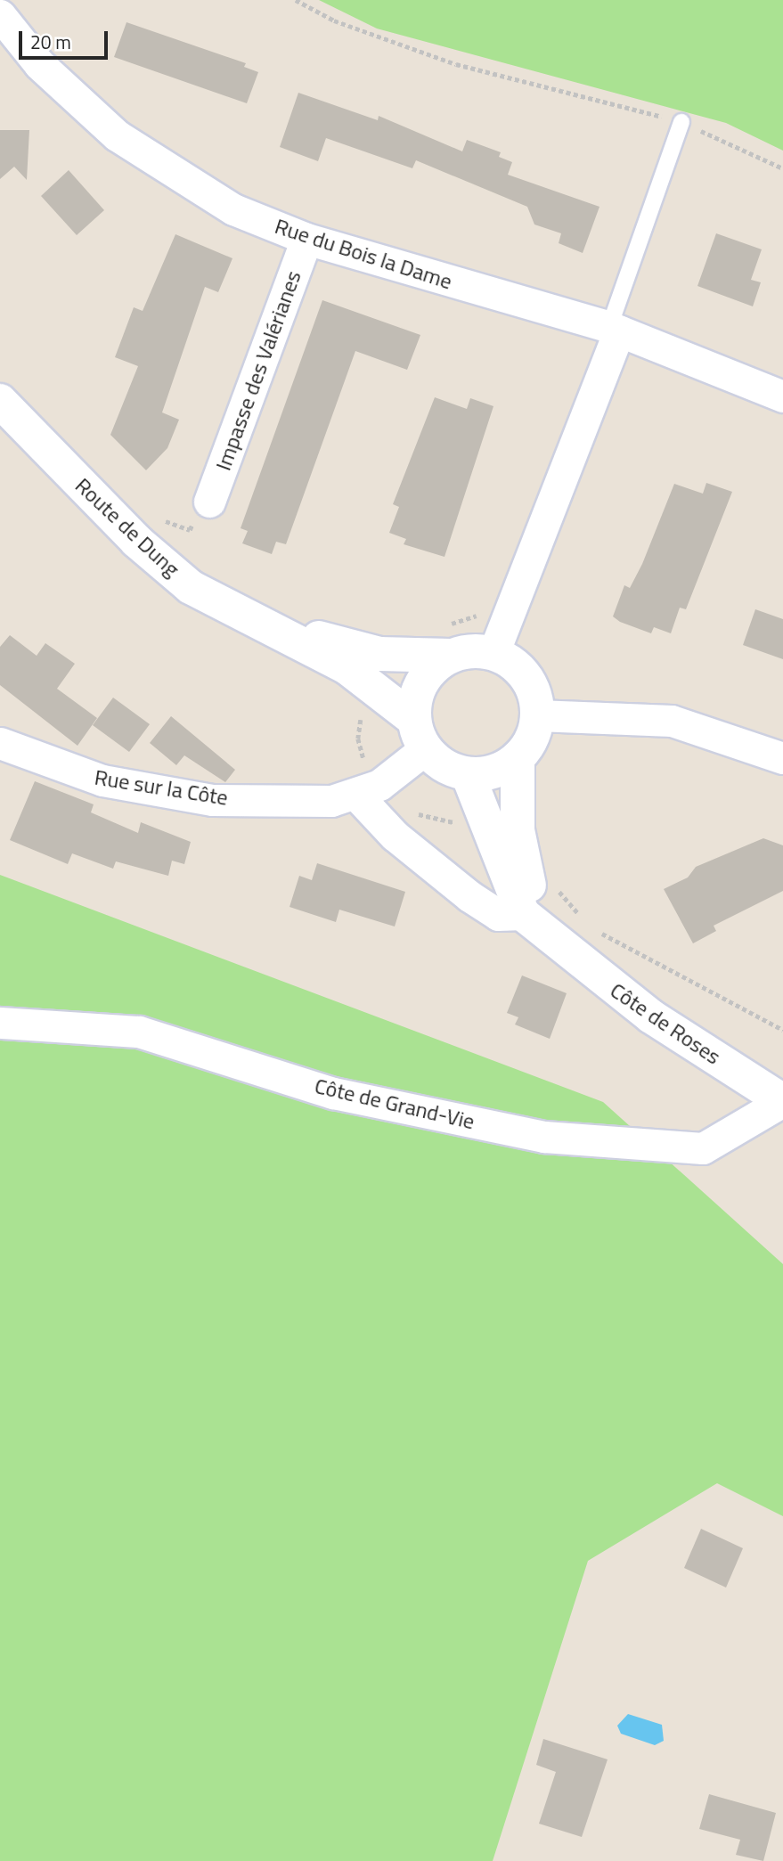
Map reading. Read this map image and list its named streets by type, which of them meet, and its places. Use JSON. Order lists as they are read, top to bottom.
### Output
{
  "streets": {
    "street": [
      "Rue du Bois la Dame",
      "Impasse des Valérianes",
      "Route de Dung",
      "Rue sur la Côte",
      "Côte de Roses",
      "Côte de Grand-Vie"
    ]
  },
  "crossings": [
    ["Rue du Bois la Dame", "Impasse des Valérianes"],
    ["Route de Dung", "Rue sur la Côte"],
    ["Route de Dung", "Côte de Roses"],
    ["Rue sur la Côte", "Côte de Roses"],
    ["Côte de Roses", "Côte de Grand-Vie"]
  ],
  "scale_bar": "20 m"
}
